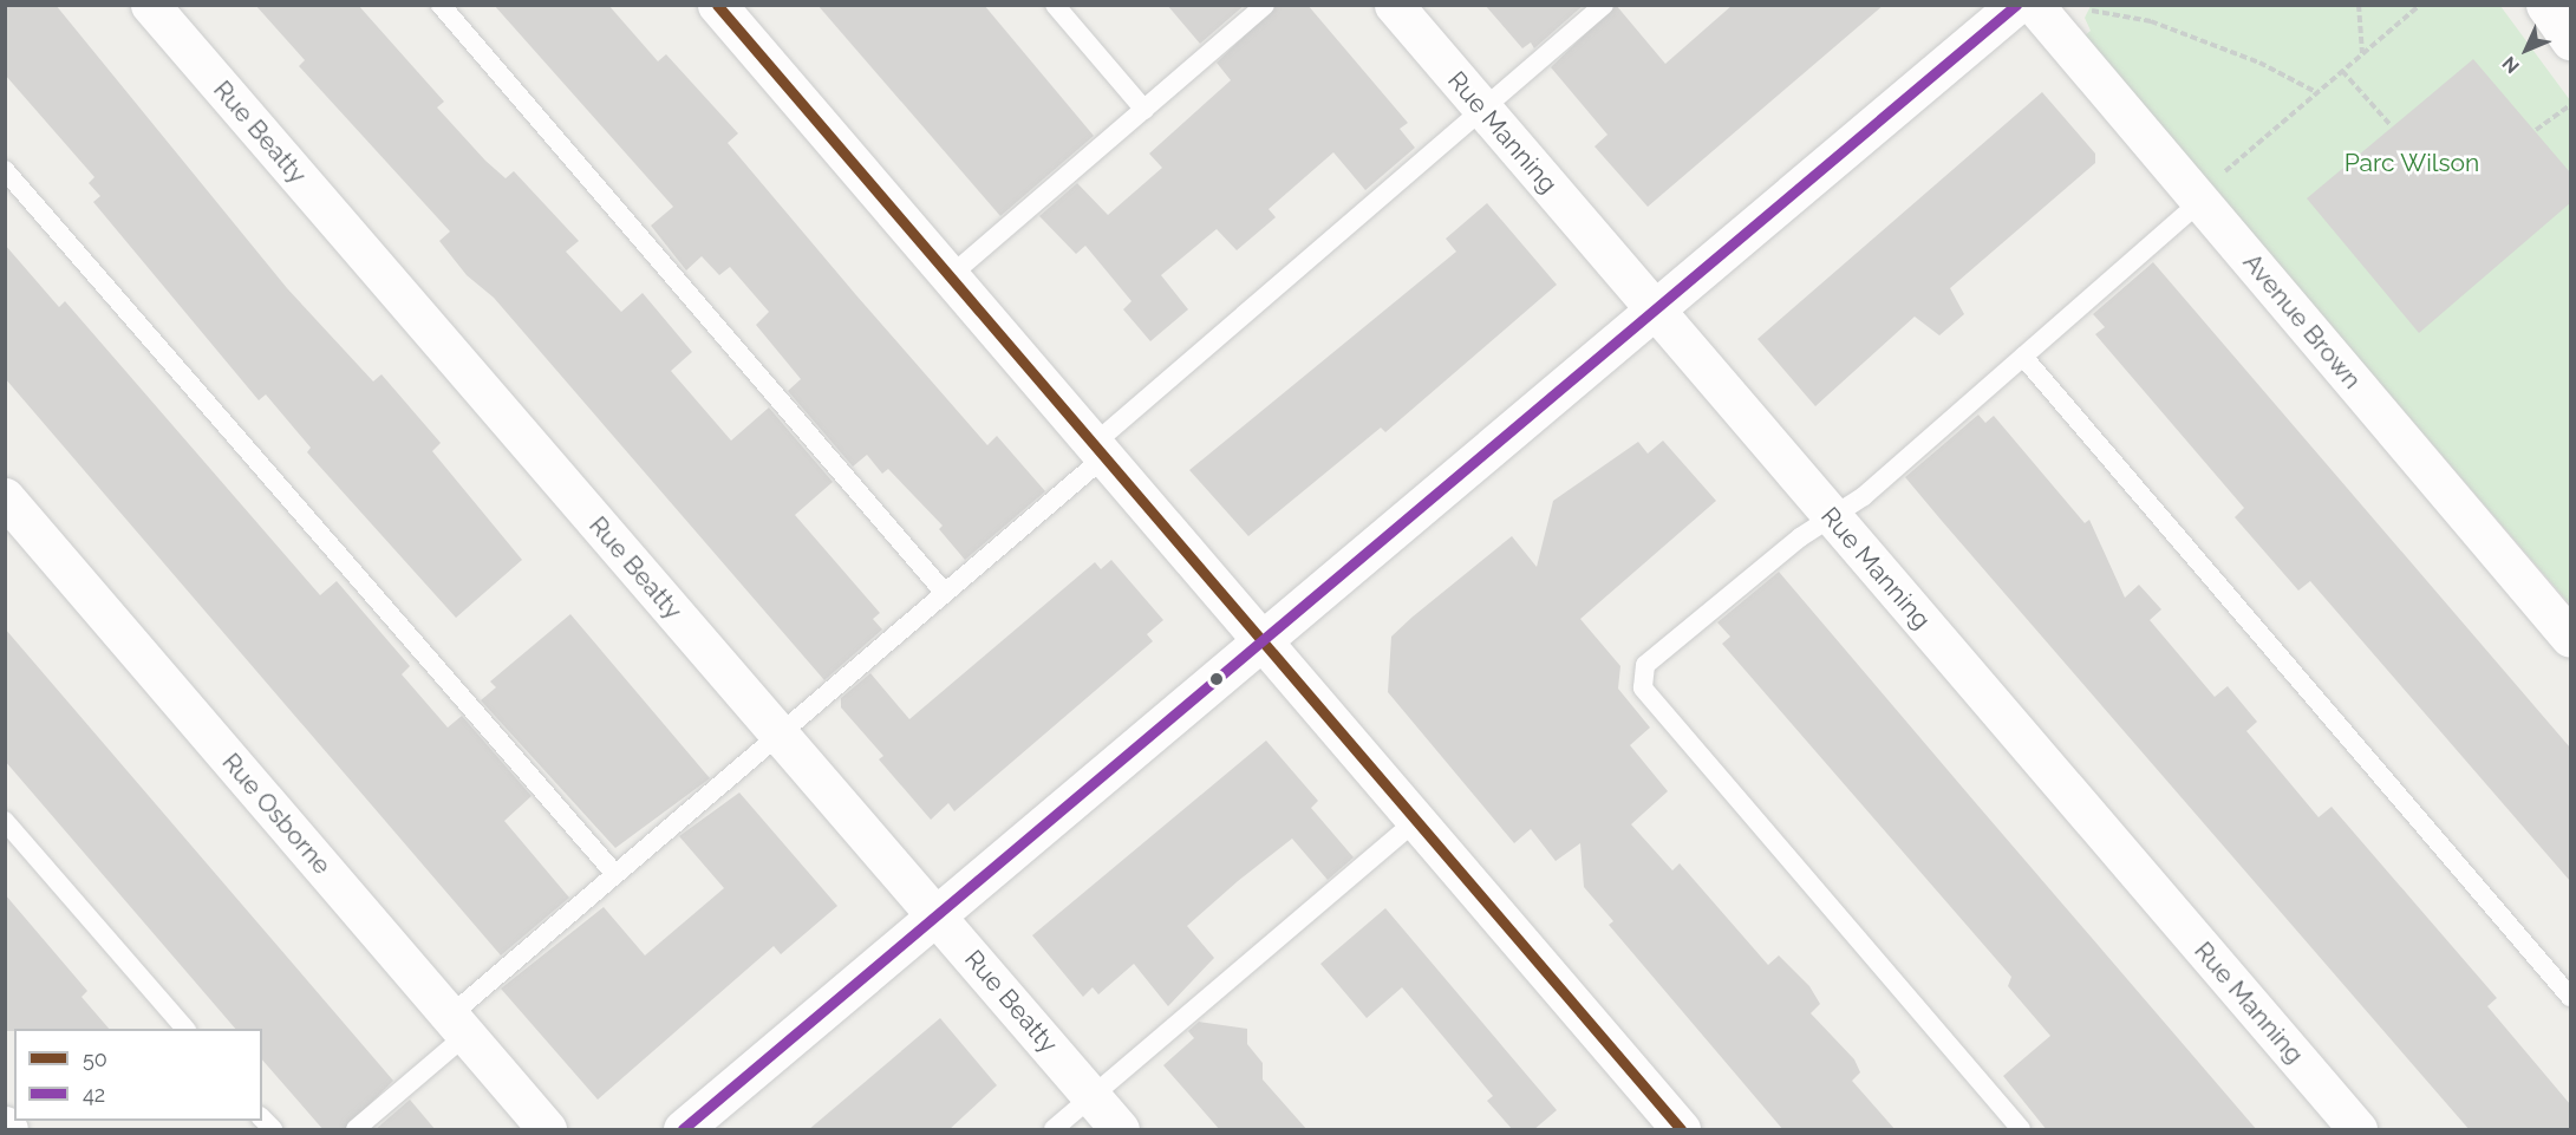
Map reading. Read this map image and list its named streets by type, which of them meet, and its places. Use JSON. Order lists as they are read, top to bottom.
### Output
{
  "streets": {
    "street": [
      "Rue Beatty",
      "Rue Manning",
      "Avenue Brown",
      "Rue Osborne"
    ]
  },
  "parks": ["Parc Wilson"],
  "lines": ["transit line 50", "transit line 42"],
  "legend": ["50", "42"],
  "north": "bottom left"
}
